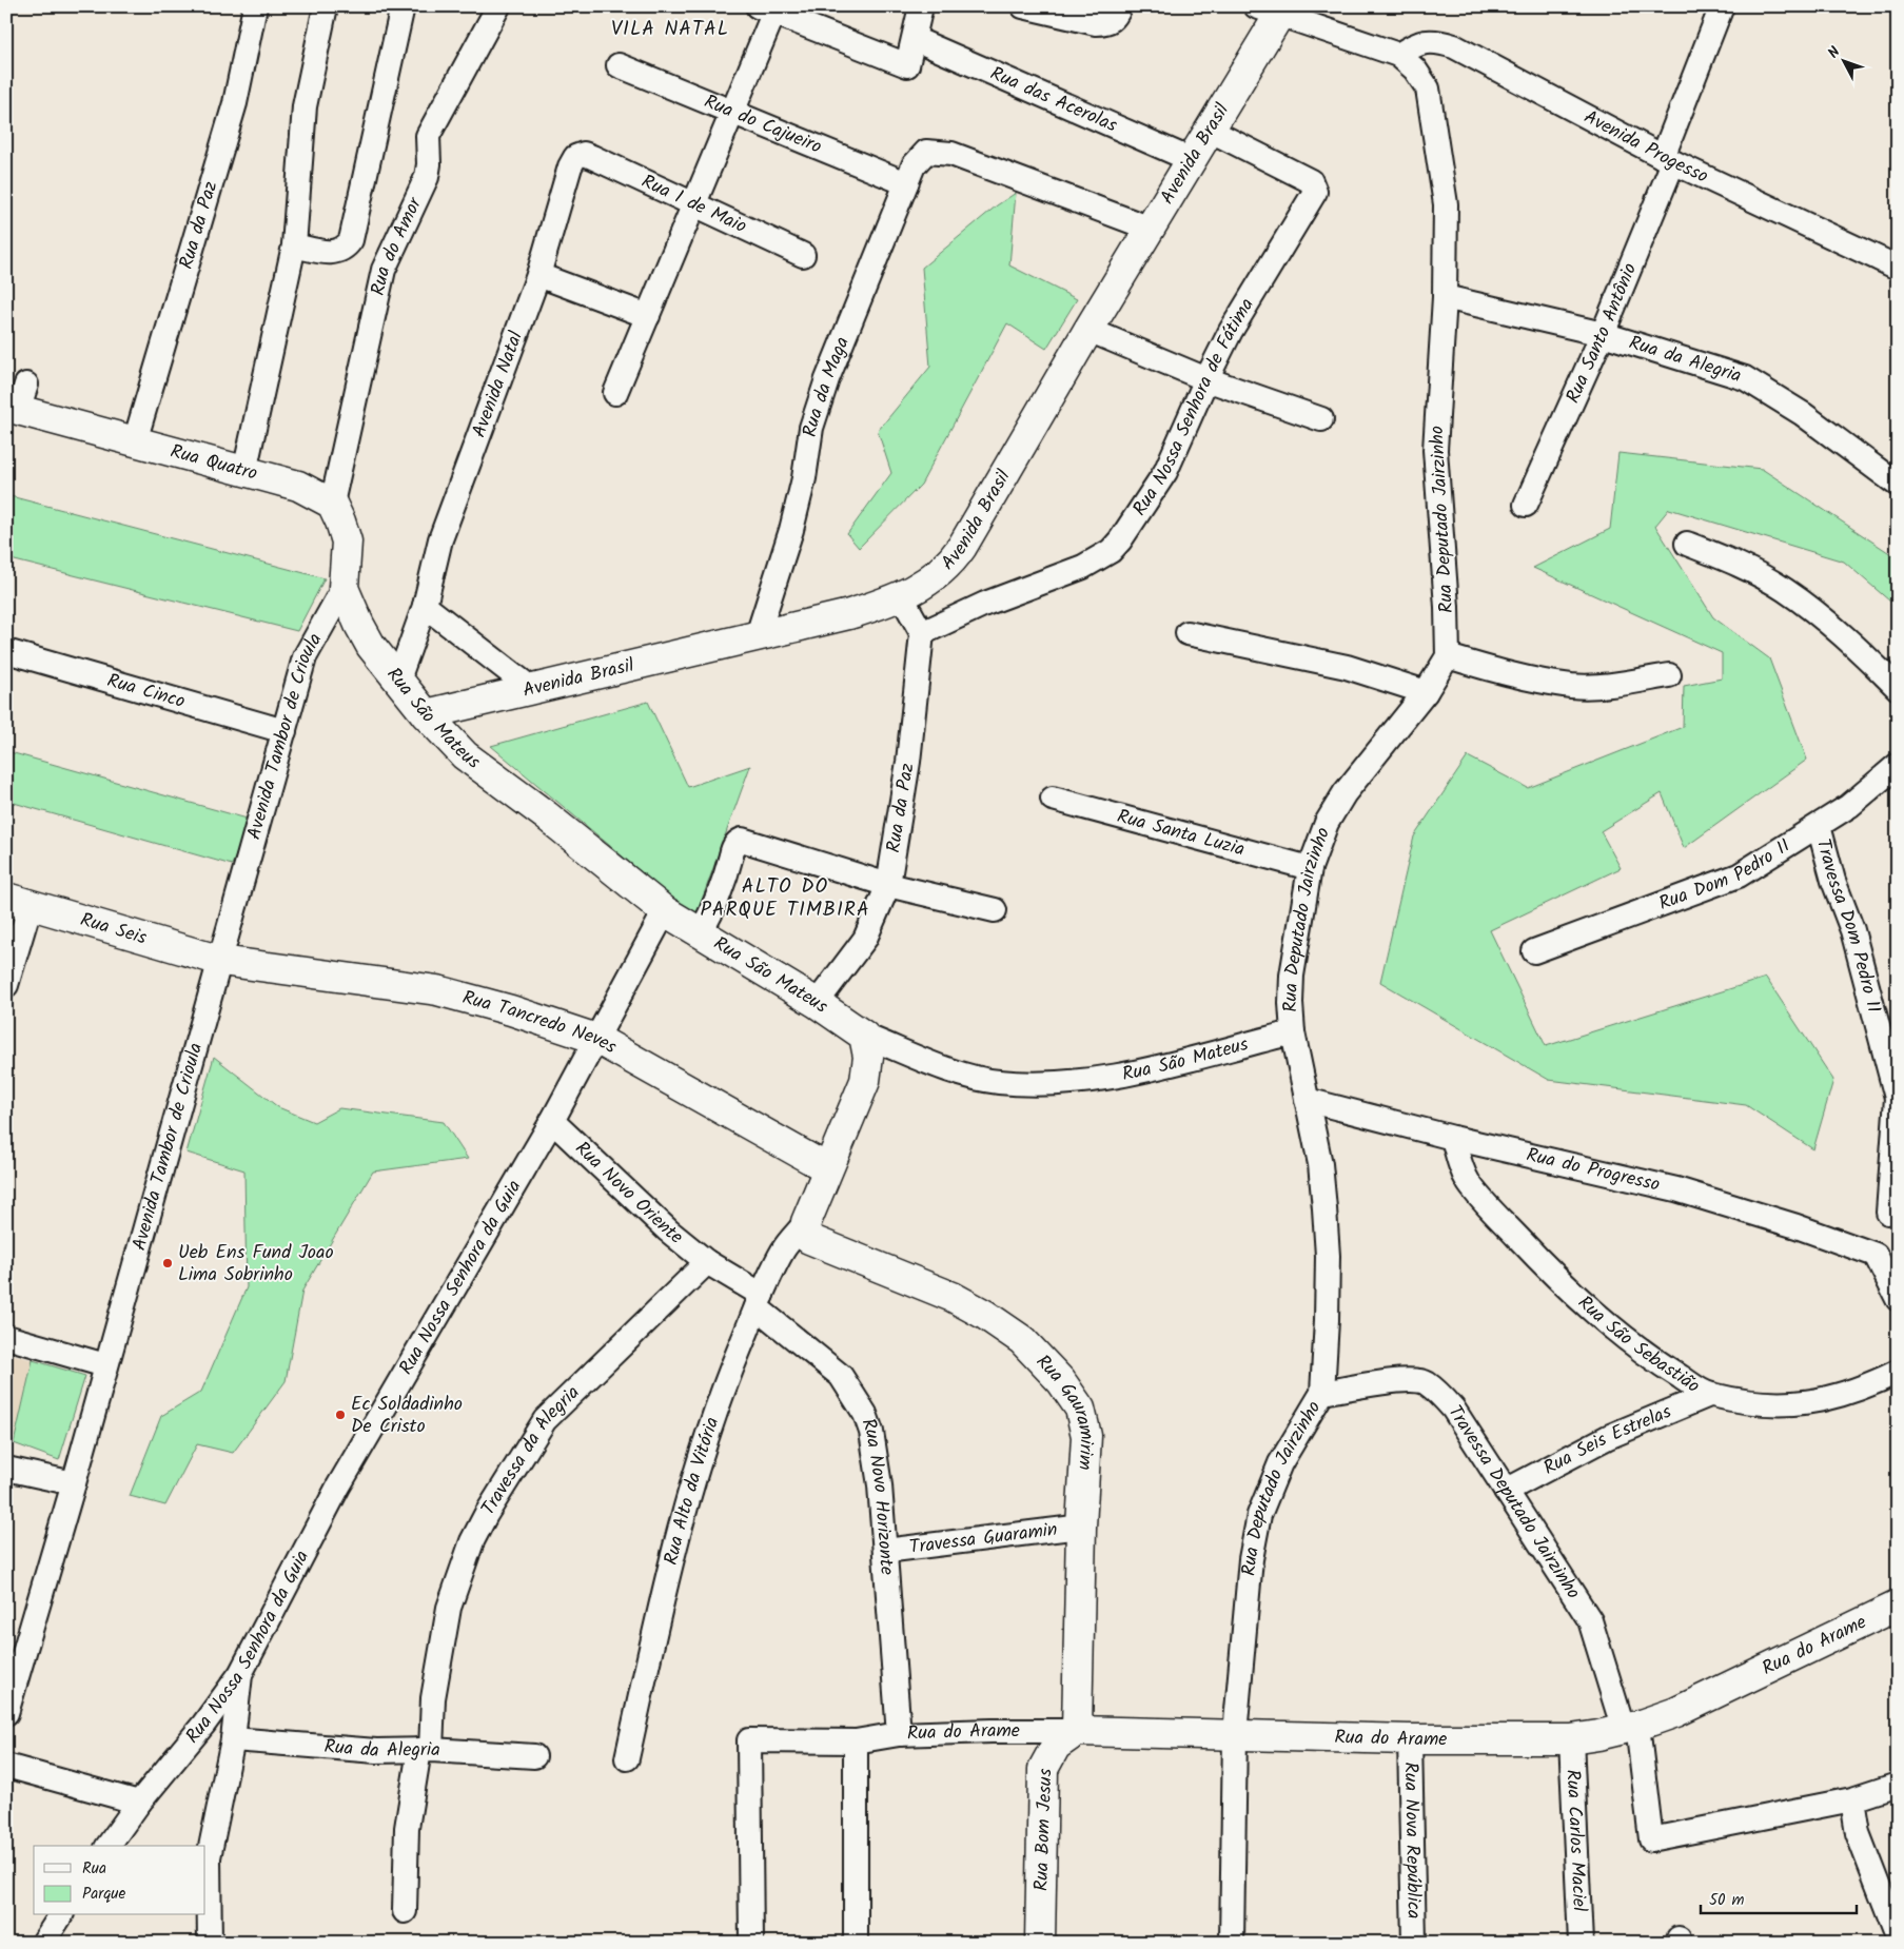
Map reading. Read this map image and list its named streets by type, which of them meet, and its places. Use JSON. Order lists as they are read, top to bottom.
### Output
{
  "streets": {
    "main road": [
      "Avenida Brasil",
      "Rua Quatro",
      "Rua São Mateus",
      "Rua Seis",
      "Rua Tancredo Neves",
      "Rua Gauramirim",
      "Rua Alto da Vitória",
      "Rua do Arame",
      "Rua Bom Jesus"
    ],
    "street": [
      "Rua das Acerolas",
      "Rua do Cajueiro",
      "Avenida Progesso",
      "Rua 1 de Maio",
      "Rua da Paz",
      "Rua do Amor",
      "Rua Santo Antônio",
      "Rua da Alegria",
      "Avenida Natal",
      "Rua da Maga",
      "Rua Nossa Senhora de Fátima",
      "Rua Deputado Jairzinho",
      "Rua Cinco",
      "Avenida Tambor de Crioula",
      "Rua Santa Luzia",
      "Rua Dom Pedro II",
      "Travessa Dom Pedro II",
      "Rua do Progresso",
      "Rua Novo Oriente",
      "Rua Nossa Senhora da Guia",
      "Rua São Sebastião",
      "Rua Seis Estrelas",
      "Travessa da Alegria",
      "Rua Novo Horizonte",
      "Travessa Deputado Jairzinho",
      "Travessa Guaramin",
      "Rua Carlos Maciel",
      "Rua Nova República"
    ]
  },
  "crossings": [
    ["Rua das Acerolas", "Avenida Brasil"],
    ["Rua do Cajueiro", "Rua da Maga"],
    ["Avenida Progesso", "Rua Santo Antônio"],
    ["Avenida Progesso", "Rua Deputado Jairzinho"],
    ["Avenida Brasil", "Rua da Maga"],
    ["Avenida Brasil", "Rua Nossa Senhora de Fátima"],
    ["Avenida Brasil", "Rua Deputado Jairzinho"],
    ["Avenida Brasil", "Rua São Mateus"],
    ["Rua 1 de Maio", "Avenida Natal"],
    ["Rua da Paz", "Rua Nossa Senhora de Fátima"],
    ["Rua da Paz", "Rua Quatro"],
    ["Rua da Paz", "Rua São Mateus"],
    ["Rua do Amor", "Rua Quatro"],
    ["Rua Santo Antônio", "Rua da Alegria"],
    ["Rua da Alegria", "Rua Deputado Jairzinho"],
    ["Rua da Alegria", "Travessa da Alegria"],
    ["Avenida Natal", "Rua São Mateus"],
    ["Rua Deputado Jairzinho", "Rua São Mateus"],
    ["Rua Deputado Jairzinho", "Rua Santa Luzia"],
    ["Rua Deputado Jairzinho", "Rua do Progresso"],
    ["Rua Deputado Jairzinho", "Travessa Deputado Jairzinho"],
    ["Rua Deputado Jairzinho", "Rua do Arame"],
    ["Rua Cinco", "Avenida Tambor de Crioula"],
    ["Rua São Mateus", "Avenida Tambor de Crioula"],
    ["Rua São Mateus", "Rua Nossa Senhora da Guia"],
    ["Rua São Mateus", "Rua Alto da Vitória"],
    ["Avenida Tambor de Crioula", "Rua Seis"],
    ["Avenida Tambor de Crioula", "Rua Tancredo Neves"],
    ["Rua Dom Pedro II", "Travessa Dom Pedro II"],
    ["Rua Seis", "Rua Tancredo Neves"],
    ["Rua Tancredo Neves", "Rua Nossa Senhora da Guia"],
    ["Rua Tancredo Neves", "Rua Alto da Vitória"],
    ["Rua do Progresso", "Rua São Sebastião"],
    ["Rua Novo Oriente", "Rua Nossa Senhora da Guia"],
    ["Rua Novo Oriente", "Travessa da Alegria"],
    ["Rua São Sebastião", "Rua Seis Estrelas"],
    ["Rua Gauramirim", "Rua Alto da Vitória"],
    ["Rua Gauramirim", "Travessa Guaramin"],
    ["Rua Gauramirim", "Rua do Arame"],
    ["Rua Gauramirim", "Rua Bom Jesus"],
    ["Rua Seis Estrelas", "Travessa Deputado Jairzinho"],
    ["Rua Alto da Vitória", "Rua Novo Horizonte"],
    ["Rua Novo Horizonte", "Travessa Guaramin"],
    ["Rua Novo Horizonte", "Rua do Arame"],
    ["Travessa Deputado Jairzinho", "Rua do Arame"],
    ["Rua do Arame", "Rua Bom Jesus"],
    ["Rua do Arame", "Rua Carlos Maciel"],
    ["Rua do Arame", "Rua Nova República"]
  ],
  "districts": ["VILA NATAL", "ALTO DO PARQUE TIMBIRA"],
  "places": ["Ueb Ens Fund Joao Lima Sobrinho", "Ec Soldadinho De Cristo"],
  "legend": ["Rua", "Parque"],
  "scale_bar": "50 m",
  "north": "top left"
}
